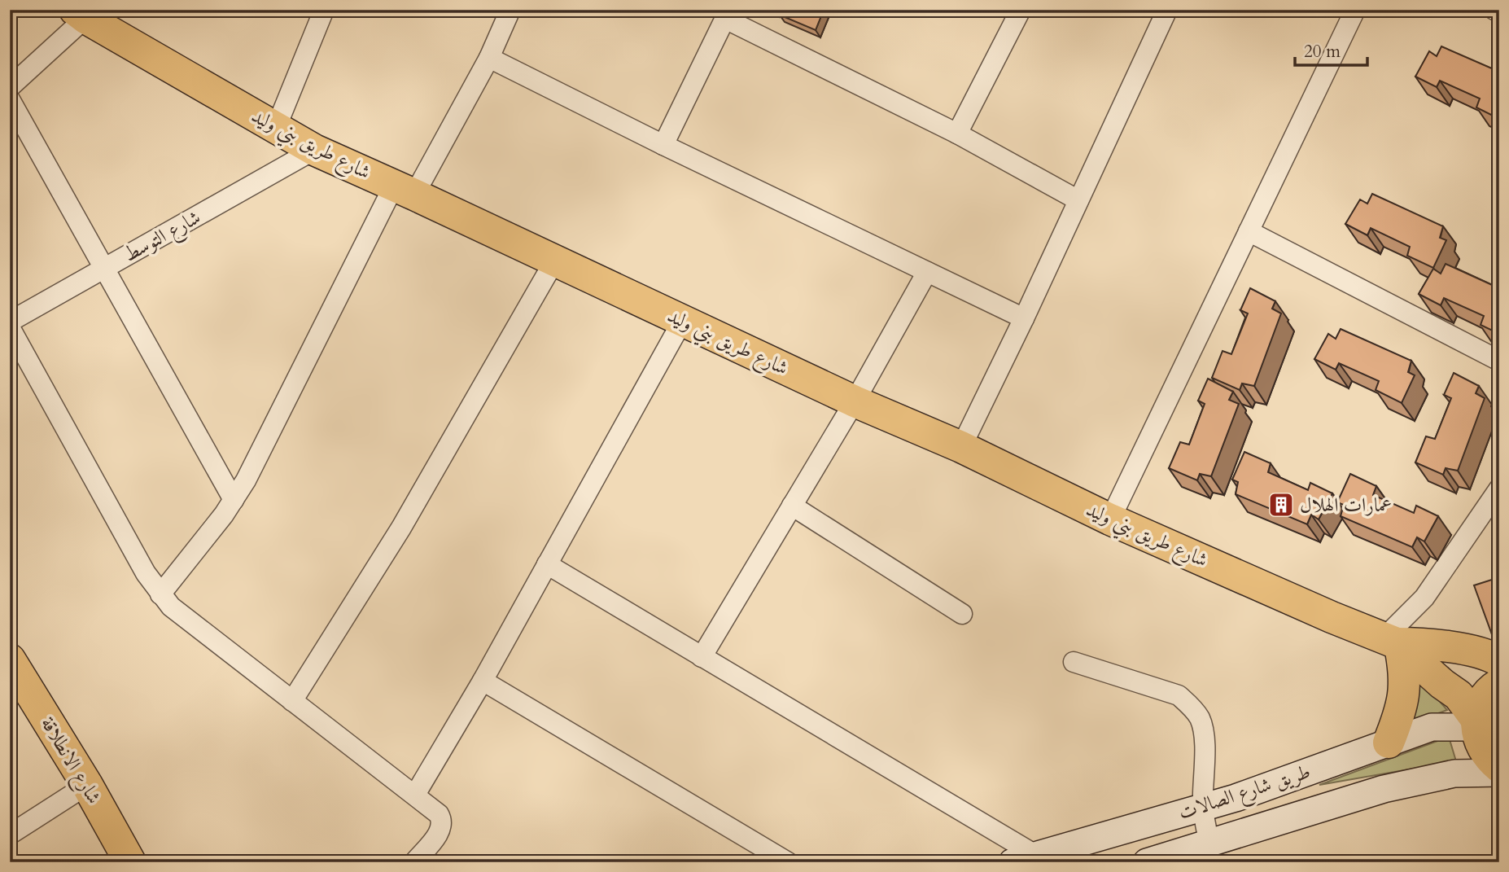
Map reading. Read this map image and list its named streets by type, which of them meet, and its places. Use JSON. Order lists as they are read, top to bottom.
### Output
{
  "streets": {
    "main road": ["شارع طريق بني وليد", "شارع الانطلاقة"],
    "street": ["شارع التوسط", "طريق شارع الصالات"]
  },
  "crossings": [
    ["شارع طريق بني وليد", "شارع التوسط"]
  ],
  "places": {
    "building": ["عمارات الهلال"]
  },
  "scale_bar": "20 m"
}
